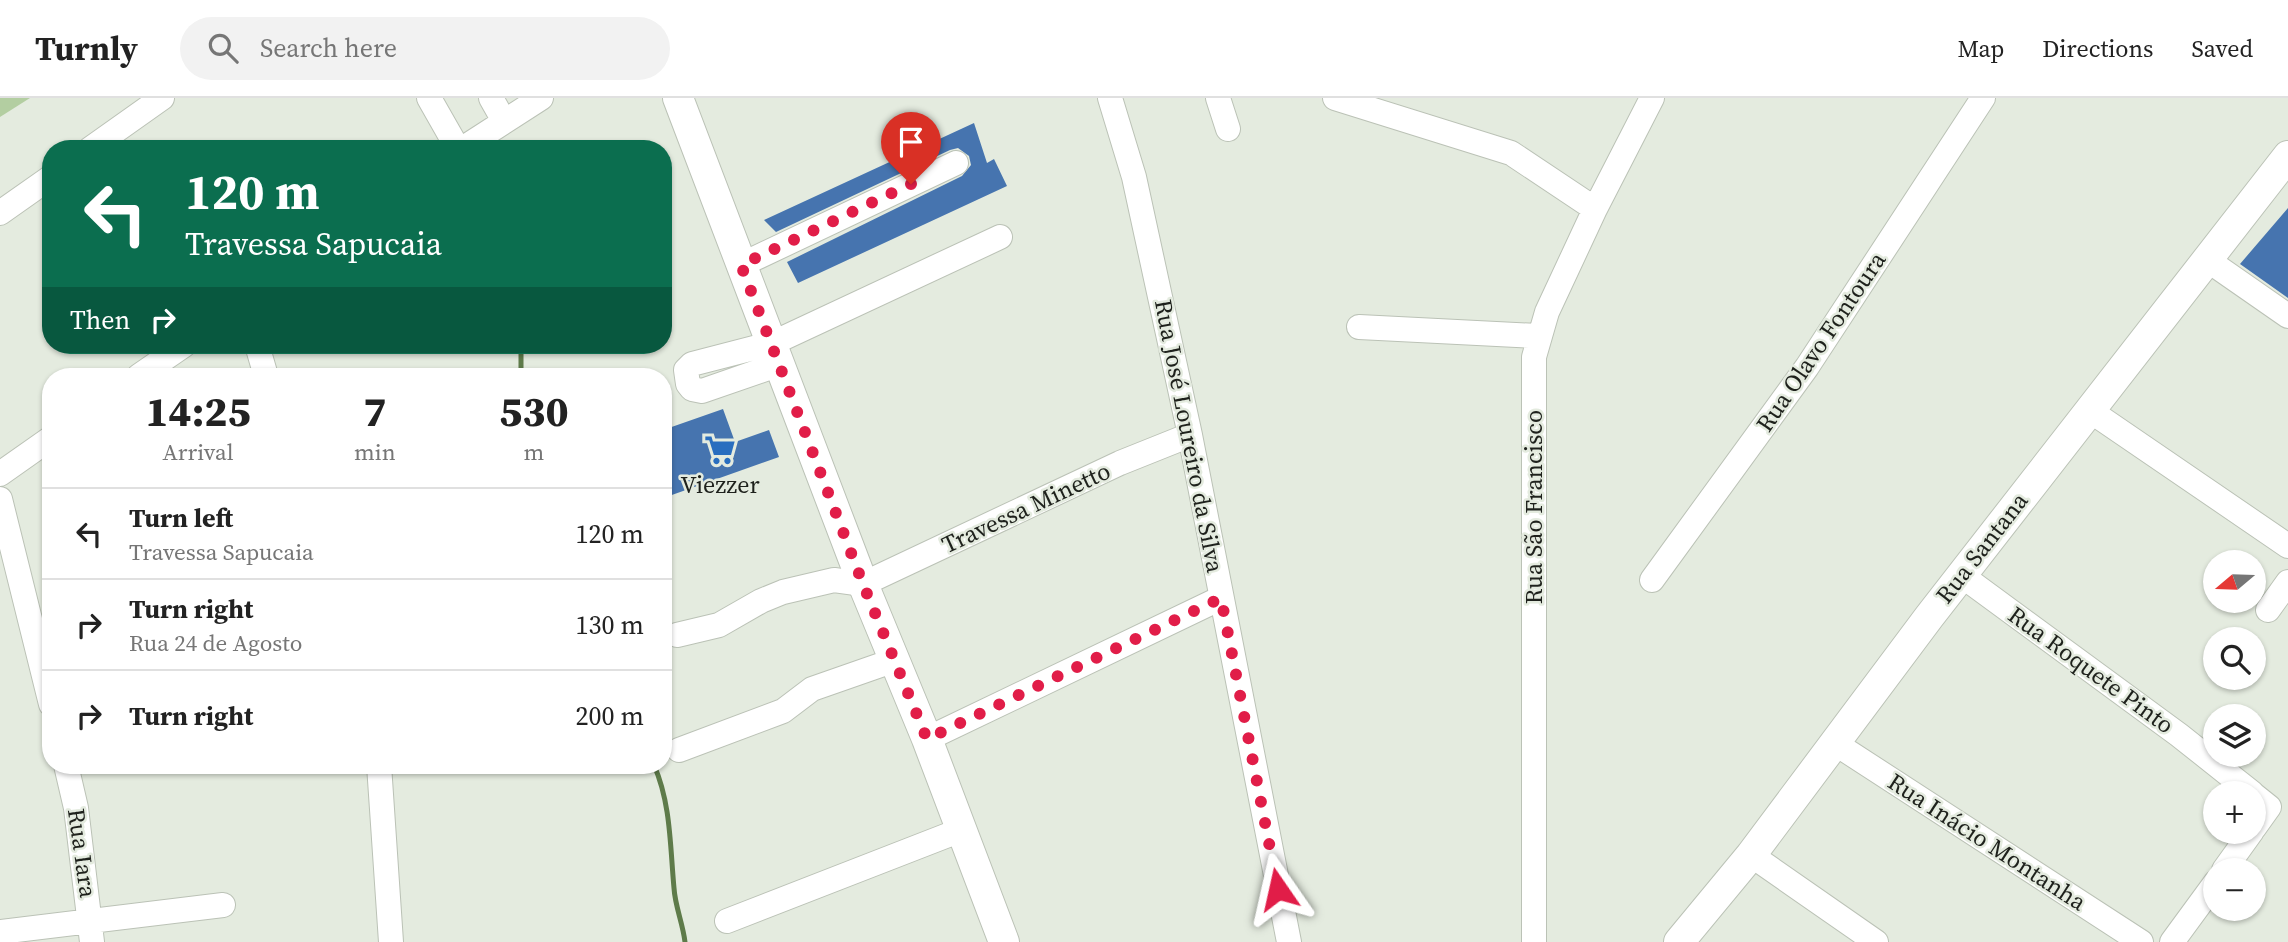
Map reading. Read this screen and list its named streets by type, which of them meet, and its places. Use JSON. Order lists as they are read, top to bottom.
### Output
{
  "streets": {
    "main road": ["Rua Santana"],
    "street": [
      "Rua Olavo Fontoura",
      "Rua José Loureiro da Silva",
      "Rua São Francisco",
      "Travessa Minetto",
      "Rua Roquete Pinto",
      "Rua Inácio Montanha",
      "Rua Iara"
    ]
  },
  "crossings": [
    ["Rua José Loureiro da Silva", "Travessa Minetto"],
    ["Rua Santana", "Rua Roquete Pinto"],
    ["Rua Santana", "Rua Inácio Montanha"]
  ],
  "places": {
    "supermarket": ["Viezzer"]
  },
  "north": "left",
  "page": {
    "header": "Turnly",
    "search": "Search here",
    "nav": ["Map", "Directions", "Saved"],
    "turn": ["120 m", "Travessa Sapucaia"],
    "then": "Then",
    "eta": [
      "14:25",
      "Arrival",
      "7",
      "min",
      "530",
      "m"
    ],
    "list": [
      {
        "name": "Turn left",
        "note": "Travessa Sapucaia",
        "value": "120 m"
      },
      {
        "name": "Turn right",
        "note": "Rua 24 de Agosto",
        "value": "130 m"
      },
      {
        "name": "Turn right",
        "value": "200 m"
      }
    ],
    "map_buttons": ["+", "−"]
  }
}
